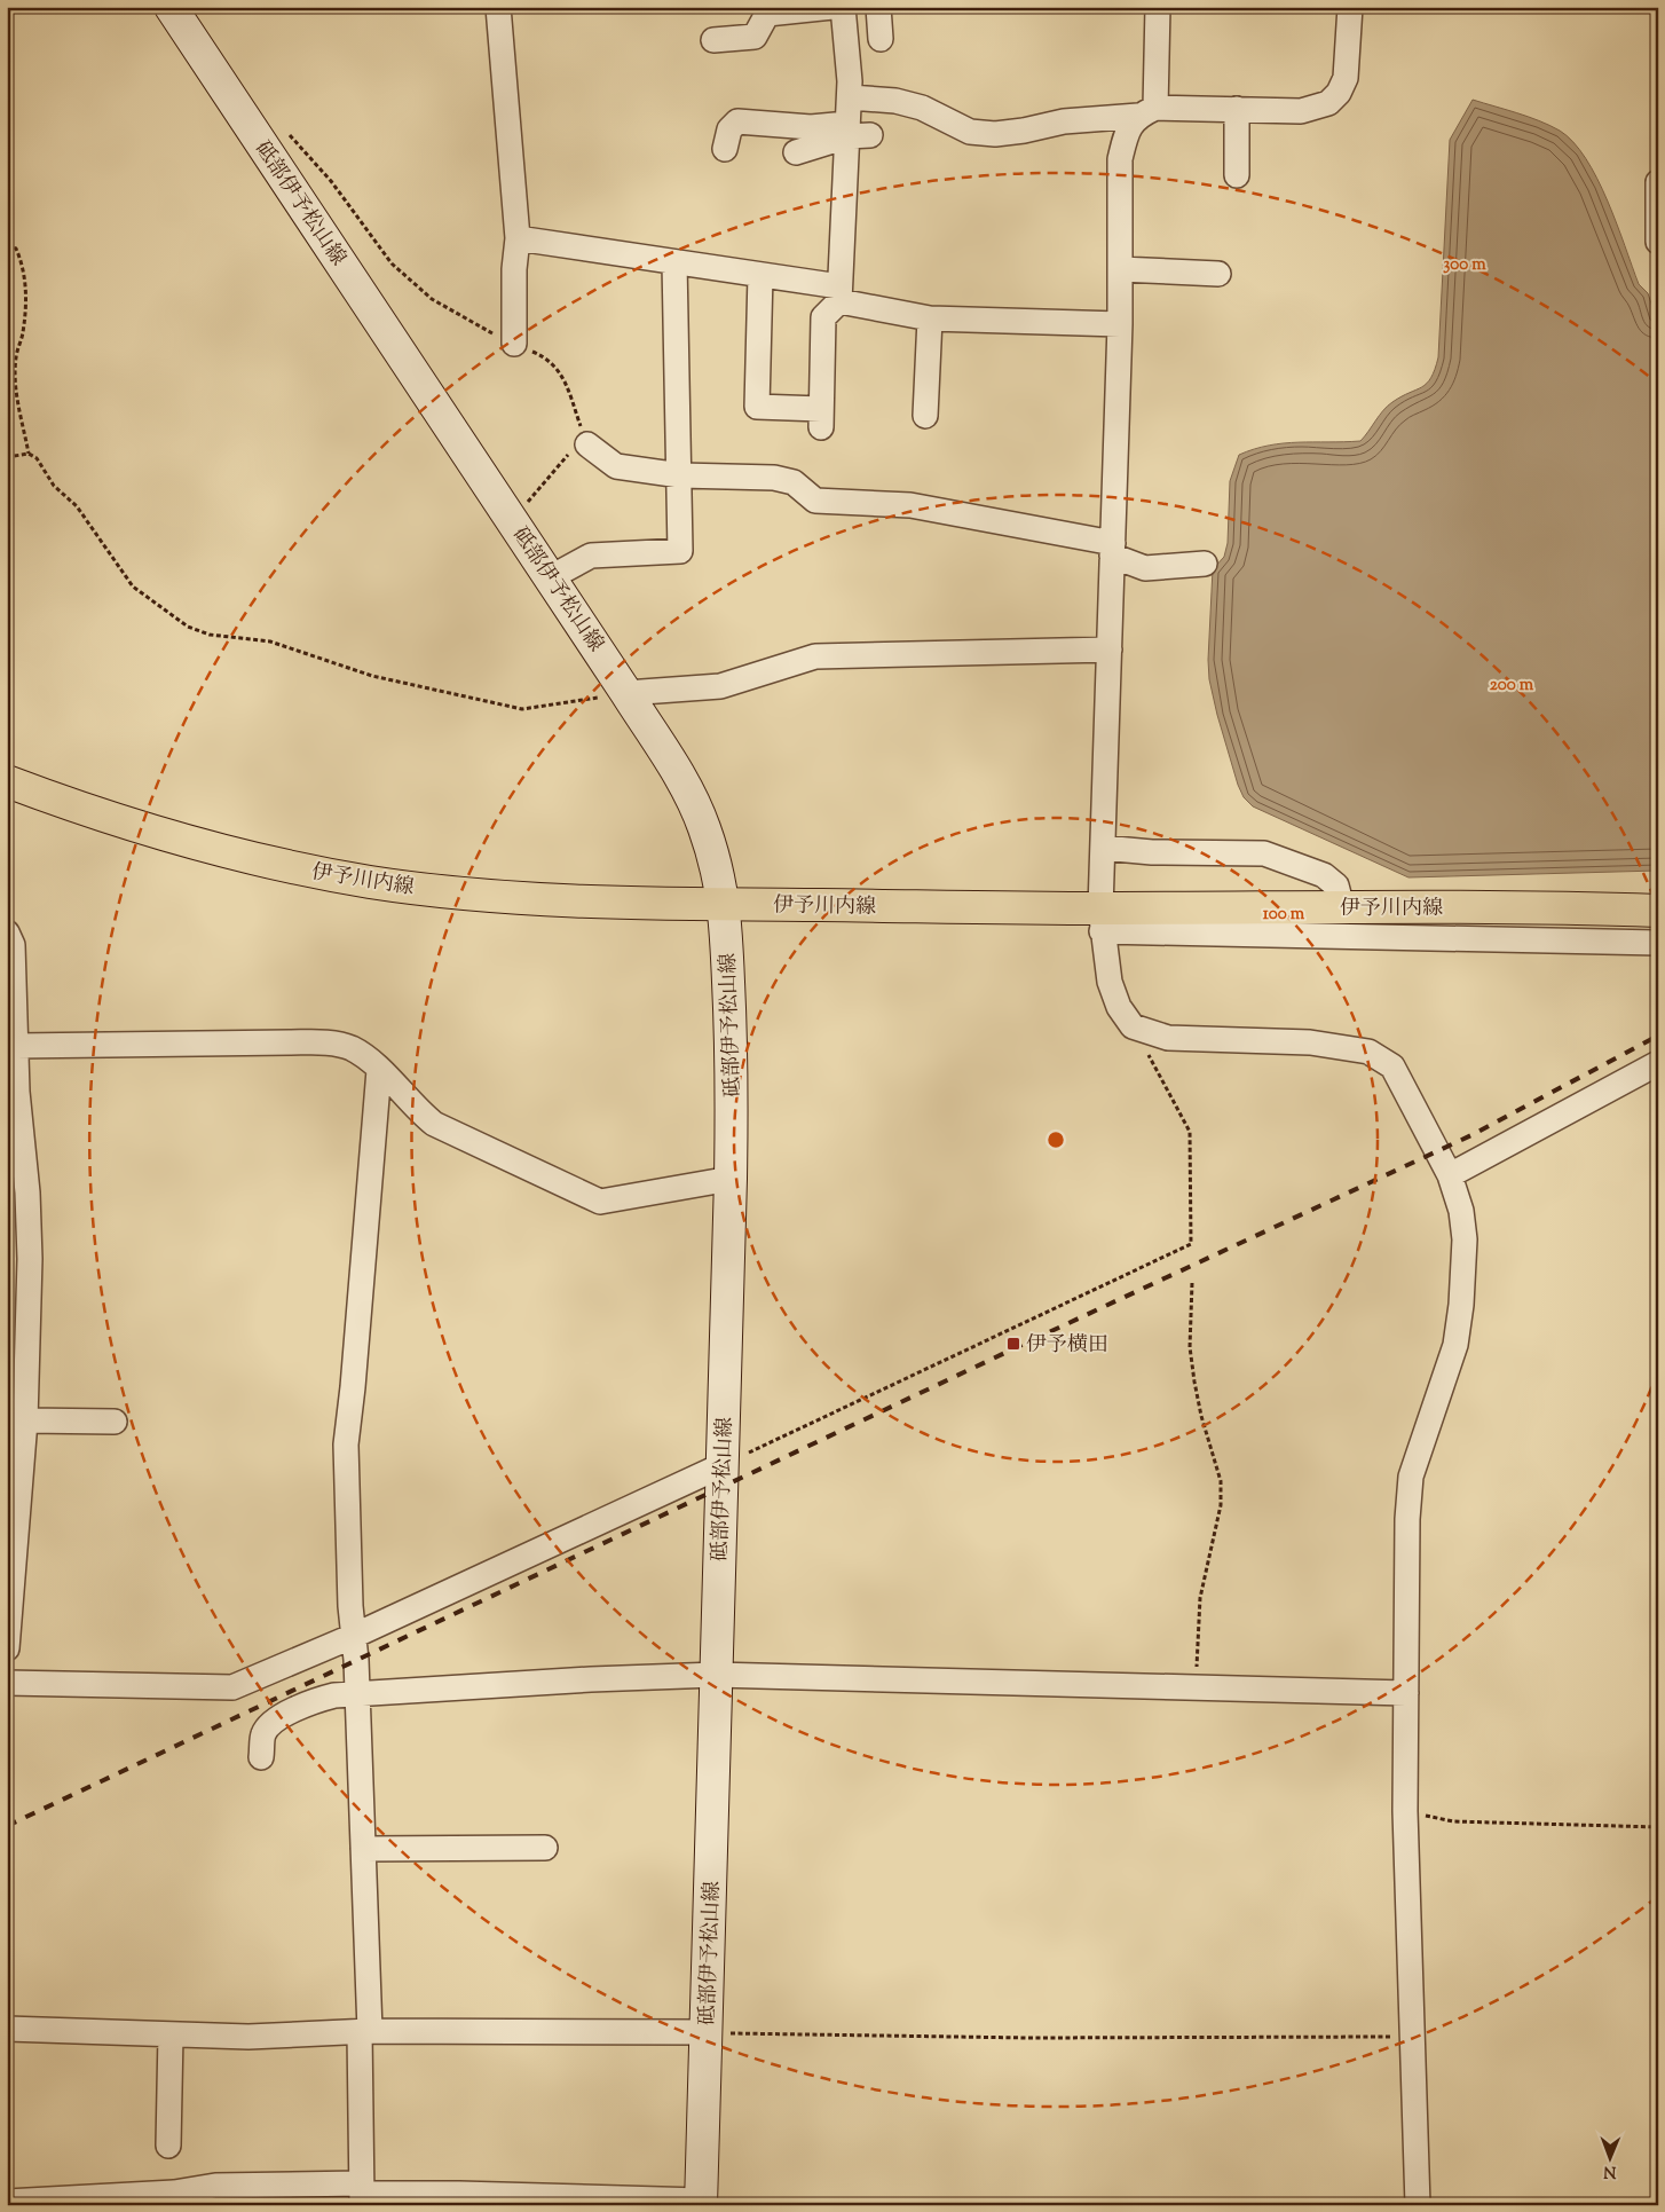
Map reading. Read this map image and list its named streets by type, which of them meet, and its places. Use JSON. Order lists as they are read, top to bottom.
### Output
{
  "streets": {
    "main road": ["砥部伊予松山線", "伊予川内線"]
  },
  "crossings": [
    ["砥部伊予松山線", "伊予川内線"]
  ],
  "places": {
    "transit": ["伊予横田"]
  },
  "north": "bottom",
  "rings": ["300 m", "200 m", "100 m"]
}
